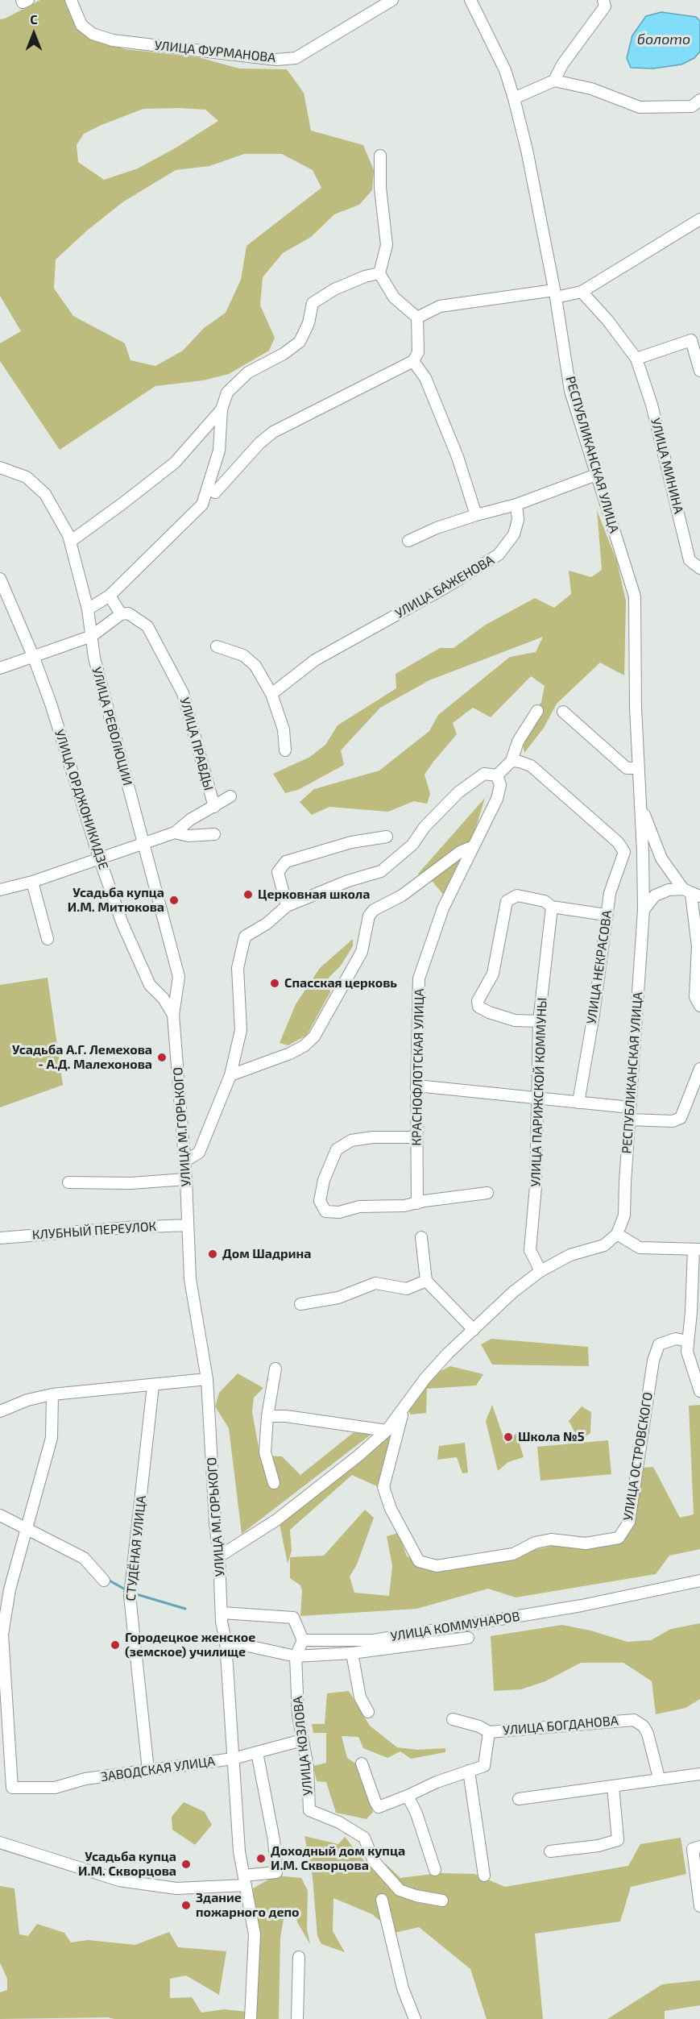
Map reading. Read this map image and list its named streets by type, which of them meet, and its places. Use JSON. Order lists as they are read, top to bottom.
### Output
{
  "streets": {
    "street": [
      "УЛИЦА ФУРМАНОВА",
      "РЕСПУБЛИКАНСКАЯ УЛИЦА",
      "УЛИЦА МИНИНА",
      "УЛИЦА БАЖЕНОВА",
      "УЛИЦА РЕВОЛЮЦИИ",
      "УЛИЦА ПРАВДЫ",
      "УЛИЦА ОРДЖОНИКИДЗЕ",
      "УЛИЦА НЕКРАСОВА",
      "КРАСНОФЛОТСКАЯ УЛИЦА",
      "УЛИЦА ПАРИЖСКОЙ КОММУНЫ",
      "УЛИЦА М.ГОРЬКОГО",
      "КЛУБНЫЙ ПЕРЕУЛОК",
      "УЛИЦА ОСТРОВСКОГО",
      "СТУДЁНАЯ УЛИЦА",
      "УЛИЦА КОММУНАРОВ",
      "УЛИЦА БОГДАНОВА",
      "УЛИЦА КОЗЛОВА",
      "ЗАВОДСКАЯ УЛИЦА"
    ]
  },
  "crossings": [
    ["УЛИЦА РЕВОЛЮЦИИ", "УЛИЦА ОРДЖОНИКИДЗЕ"],
    ["УЛИЦА РЕВОЛЮЦИИ", "УЛИЦА М.ГОРЬКОГО"],
    ["УЛИЦА ОРДЖОНИКИДЗЕ", "УЛИЦА М.ГОРЬКОГО"],
    ["УЛИЦА М.ГОРЬКОГО", "КЛУБНЫЙ ПЕРЕУЛОК"],
    ["УЛИЦА М.ГОРЬКОГО", "УЛИЦА КОММУНАРОВ"],
    ["УЛИЦА М.ГОРЬКОГО", "ЗАВОДСКАЯ УЛИЦА"],
    ["СТУДЁНАЯ УЛИЦА", "ЗАВОДСКАЯ УЛИЦА"],
    ["УЛИЦА КОММУНАРОВ", "УЛИЦА КОЗЛОВА"],
    ["УЛИЦА КОЗЛОВА", "ЗАВОДСКАЯ УЛИЦА"]
  ],
  "water": ["болото"],
  "places": [
    "Церковная школа",
    "Усадьба купца И.М. Митюкова",
    "Спасская церковь",
    "Усадьба А.Г. Лемехова - А.Д. Малехонова",
    "Дом Шадрина",
    "Школа №5",
    "Городецкое женское (земское) училище",
    "Доходный дом купца И.М. Скворцова",
    "Усадьба купца И.М. Скворцова",
    "Здание пожарного депо"
  ],
  "north": "top"
}
